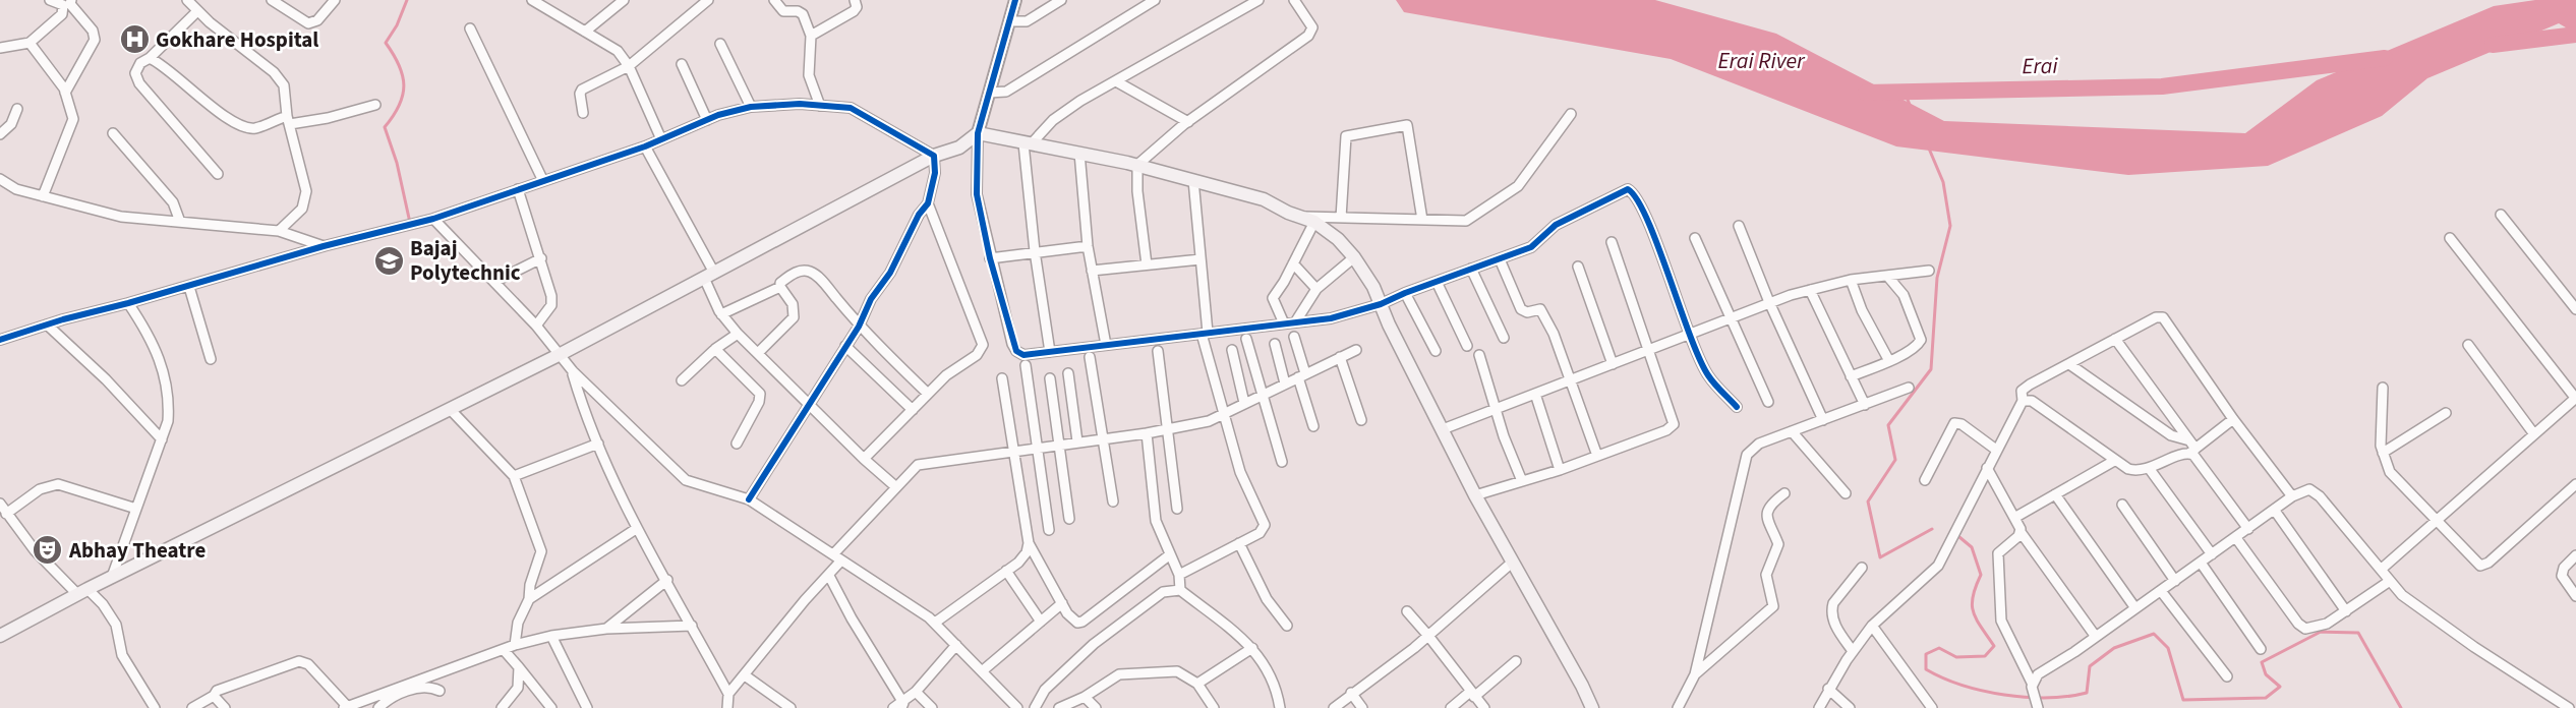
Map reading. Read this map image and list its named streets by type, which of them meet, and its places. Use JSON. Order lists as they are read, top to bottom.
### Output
{
  "water": ["Erai River", "Erai"],
  "places": {
    "hospital": ["Gokhare Hospital"],
    "school or university": ["Bajaj Polytechnic"],
    "theatre": ["Abhay Theatre"]
  }
}
